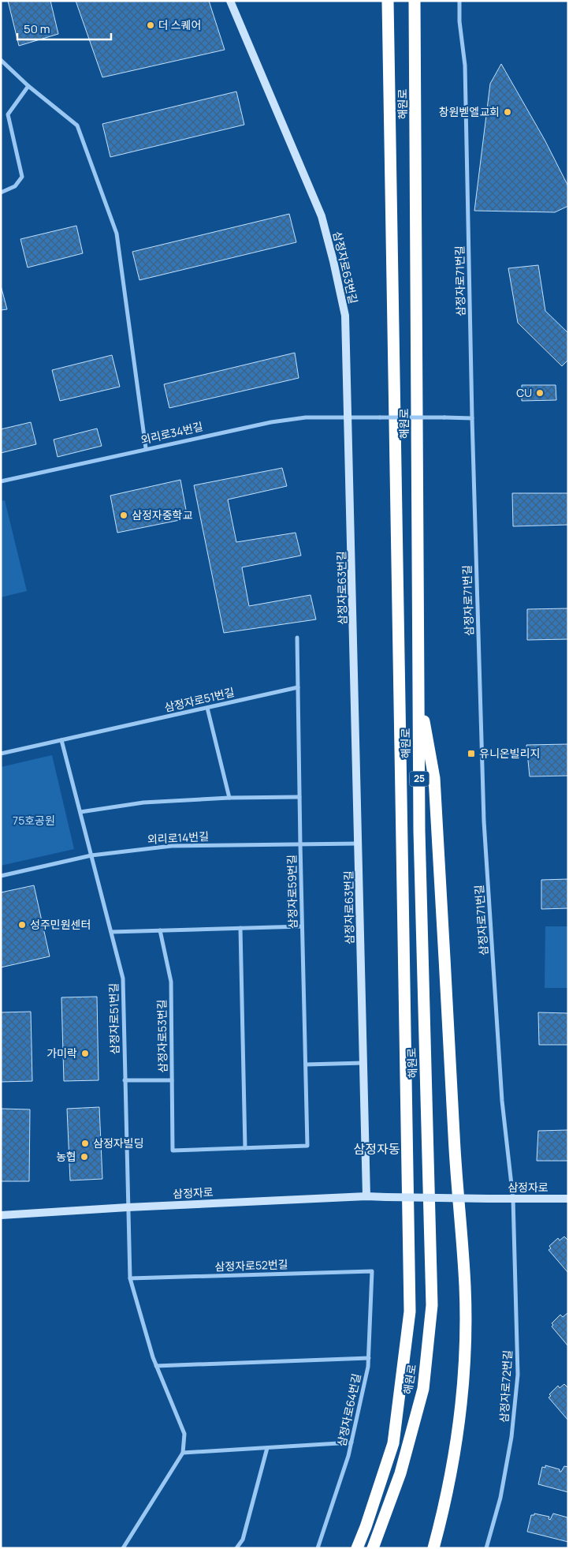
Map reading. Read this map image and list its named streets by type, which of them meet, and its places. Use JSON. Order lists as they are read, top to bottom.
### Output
{
  "streets": {
    "highway": ["해원로", "25"],
    "street": [
      "삼정자로63번길",
      "삼정자로71번길",
      "외리로34번길",
      "삼정자로51번길",
      "외리로14번길",
      "삼정자로59번길",
      "삼정자로53번길",
      "삼정자로",
      "삼정자로52번길",
      "삼정자로72번길",
      "삼정자로64번길"
    ]
  },
  "crossings": [
    ["삼정자로63번길", "외리로34번길"],
    ["삼정자로63번길", "외리로14번길"],
    ["삼정자로63번길", "삼정자로"],
    ["삼정자로71번길", "외리로34번길"],
    ["삼정자로71번길", "삼정자로"],
    ["삼정자로71번길", "삼정자로72번길"],
    ["삼정자로51번길", "외리로14번길"],
    ["삼정자로51번길", "삼정자로59번길"],
    ["삼정자로51번길", "삼정자로"],
    ["외리로14번길", "삼정자로59번길"],
    ["삼정자로59번길", "삼정자로53번길"],
    ["삼정자로", "삼정자로72번길"],
    ["삼정자로52번길", "삼정자로64번길"]
  ],
  "districts": ["삼정자동"],
  "parks": ["75호공원"],
  "places": {
    "other": [
      "더 스퀘어",
      "창원벧엘교회",
      "CU",
      "삼정자중학교",
      "성주민원센터",
      "가미락",
      "삼정자빌딩",
      "농협"
    ],
    "transit": ["유니온빌리지"]
  },
  "scale_bar": "50 m"
}
